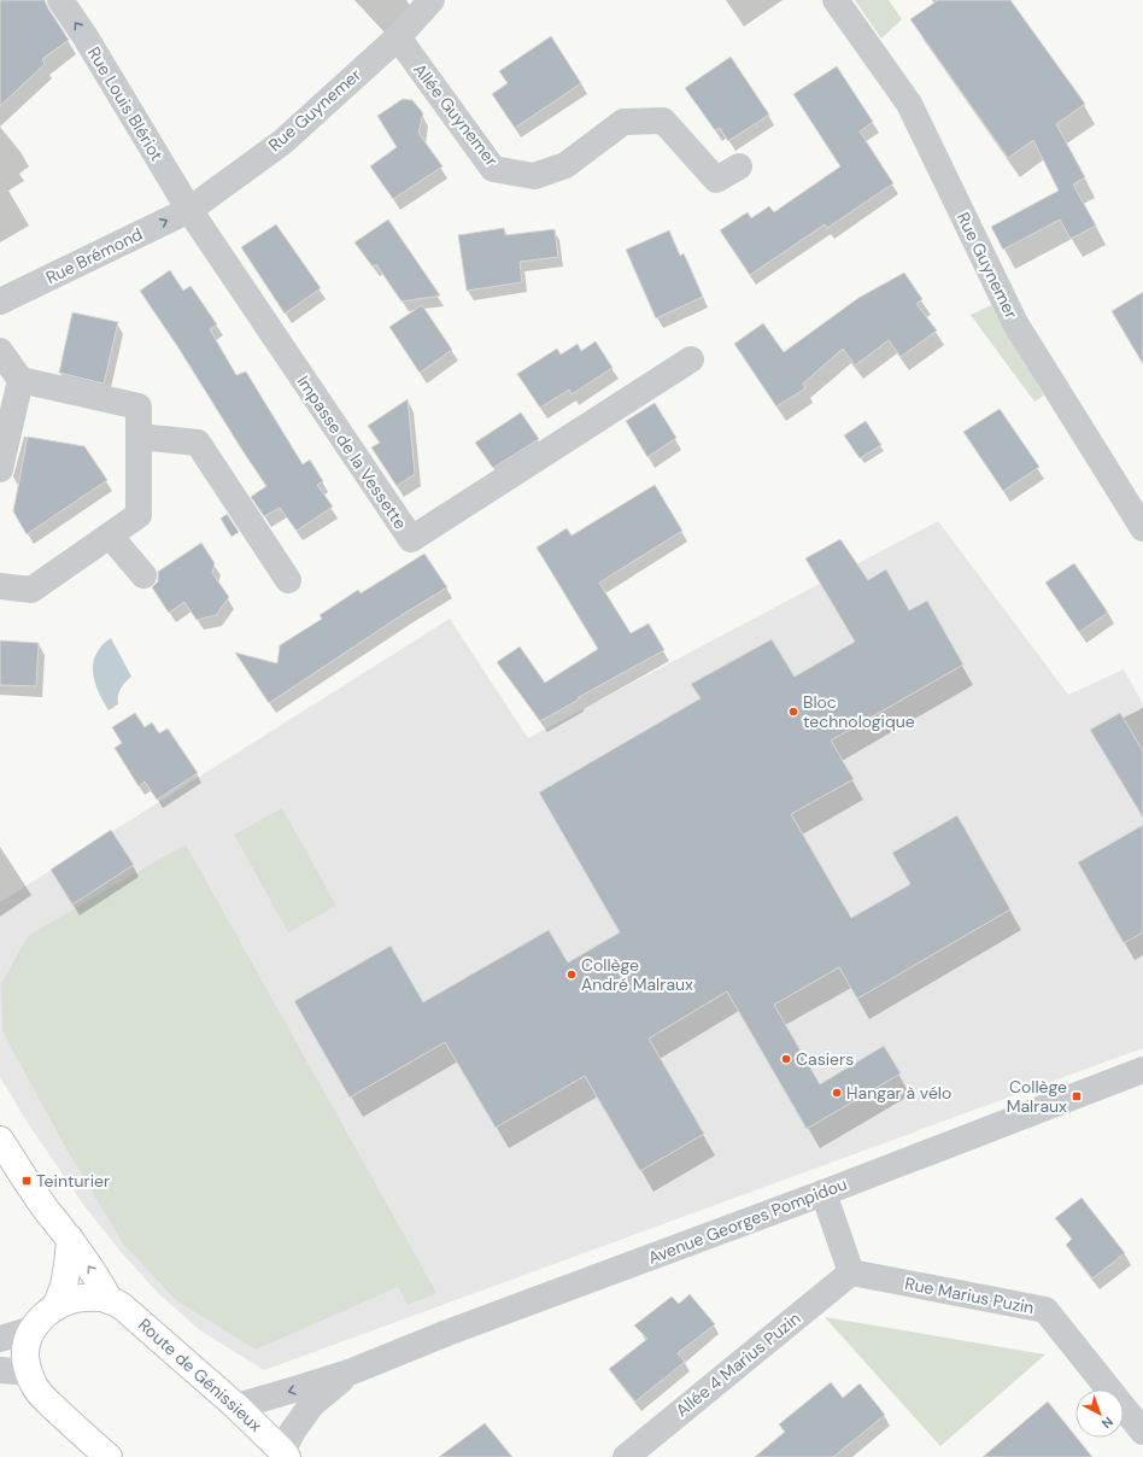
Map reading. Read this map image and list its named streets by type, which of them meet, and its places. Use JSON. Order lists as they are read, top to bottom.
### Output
{
  "streets": {
    "main road": ["Route de Génissieux"],
    "street": [
      "Rue Louis Blériot",
      "Rue Guynemer",
      "Allée Guynemer",
      "Rue Brémond",
      "Impasse de la Vessette",
      "Avenue Georges Pompidou",
      "Rue Marius Puzin",
      "Allée 4 Marius Puzin"
    ]
  },
  "crossings": [
    ["Rue Louis Blériot", "Rue Guynemer"],
    ["Rue Louis Blériot", "Rue Brémond"],
    ["Rue Louis Blériot", "Impasse de la Vessette"],
    ["Rue Guynemer", "Allée Guynemer"],
    ["Rue Guynemer", "Rue Brémond"],
    ["Rue Guynemer", "Impasse de la Vessette"],
    ["Rue Brémond", "Impasse de la Vessette"],
    ["Avenue Georges Pompidou", "Route de Génissieux"],
    ["Rue Marius Puzin", "Allée 4 Marius Puzin"]
  ],
  "one_way": ["Rue Louis Blériot", "Rue Brémond"],
  "places": {
    "other": [
      "Bloc technologique",
      "Collège André Malraux",
      "Casiers",
      "Hangar à vélo"
    ],
    "transit": ["Collège Malraux", "Teinturier"]
  },
  "north": "bottom right"
}
